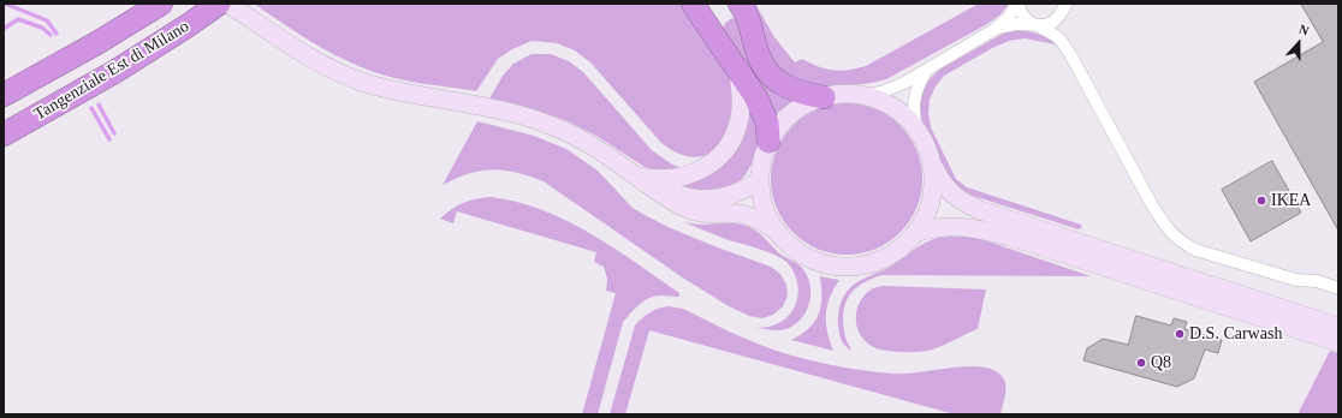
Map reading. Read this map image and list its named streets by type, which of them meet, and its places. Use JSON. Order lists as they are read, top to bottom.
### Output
{
  "streets": {
    "highway": ["Tangenziale Est di Milano"]
  },
  "places": ["IKEA", "D.S. Carwash", "Q8"],
  "north": "top"
}
